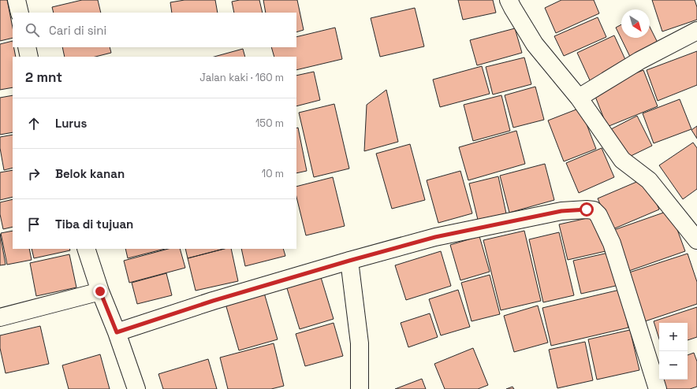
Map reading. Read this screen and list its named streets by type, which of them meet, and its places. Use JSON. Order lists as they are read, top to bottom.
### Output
{
  "north": "bottom right",
  "page": {
    "search": "Cari di sini",
    "heading": ["2 mnt", "Jalan kaki · 160 m"],
    "list": [
      ["Lurus", "150 m"],
      ["Belok kanan", "10 m"],
      "Tiba di tujuan"
    ],
    "map_buttons": ["+", "−"]
  }
}
